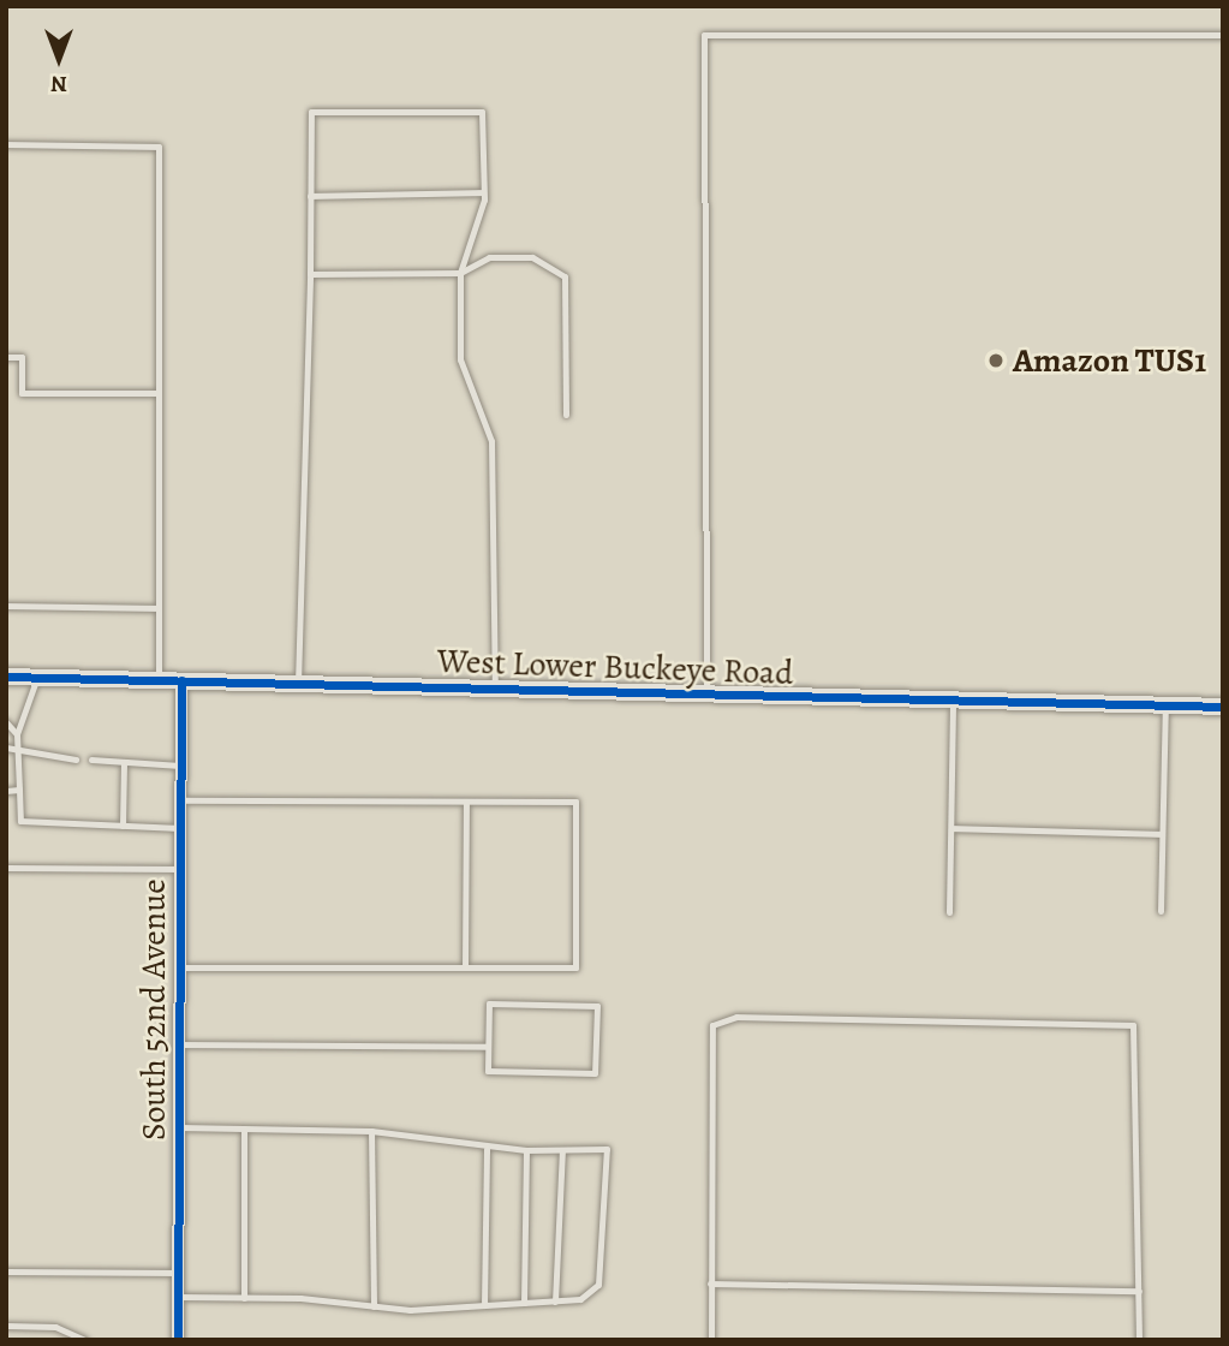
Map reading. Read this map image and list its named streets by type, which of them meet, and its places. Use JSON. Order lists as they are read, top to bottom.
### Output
{
  "streets": {
    "main road": ["West Lower Buckeye Road"],
    "street": ["South 52nd Avenue"]
  },
  "crossings": [
    ["West Lower Buckeye Road", "South 52nd Avenue"]
  ],
  "places": ["Amazon TUS1"],
  "north": "bottom"
}
